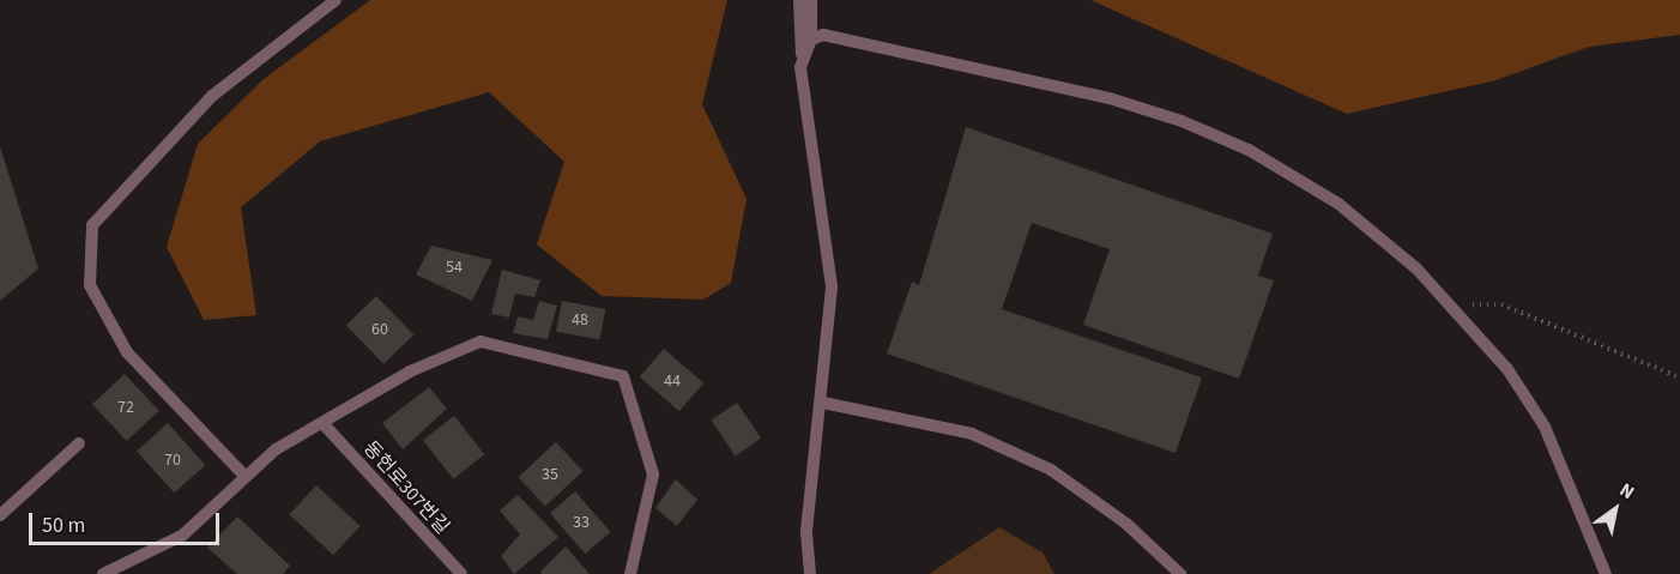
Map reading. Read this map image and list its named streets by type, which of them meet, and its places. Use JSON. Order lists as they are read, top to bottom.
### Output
{
  "streets": {
    "lane": ["동헌로307번길"]
  },
  "house_numbers": [
    "54",
    "48",
    "60",
    "44",
    "72",
    "70",
    "35",
    "33"
  ],
  "scale_bar": "50 m",
  "north": "top right"
}
